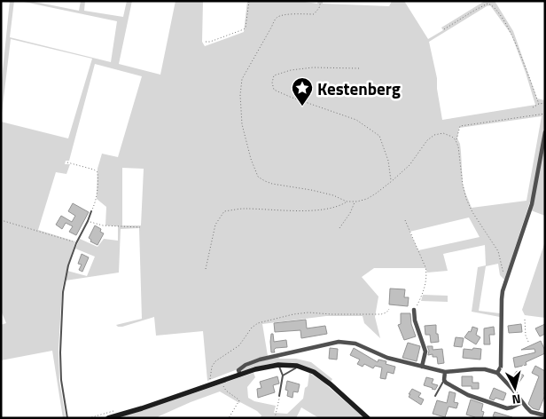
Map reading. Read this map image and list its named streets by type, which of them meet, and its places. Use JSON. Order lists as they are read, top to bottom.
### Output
{
  "places": {
    "place": ["Kestenberg"]
  },
  "north": "bottom"
}
